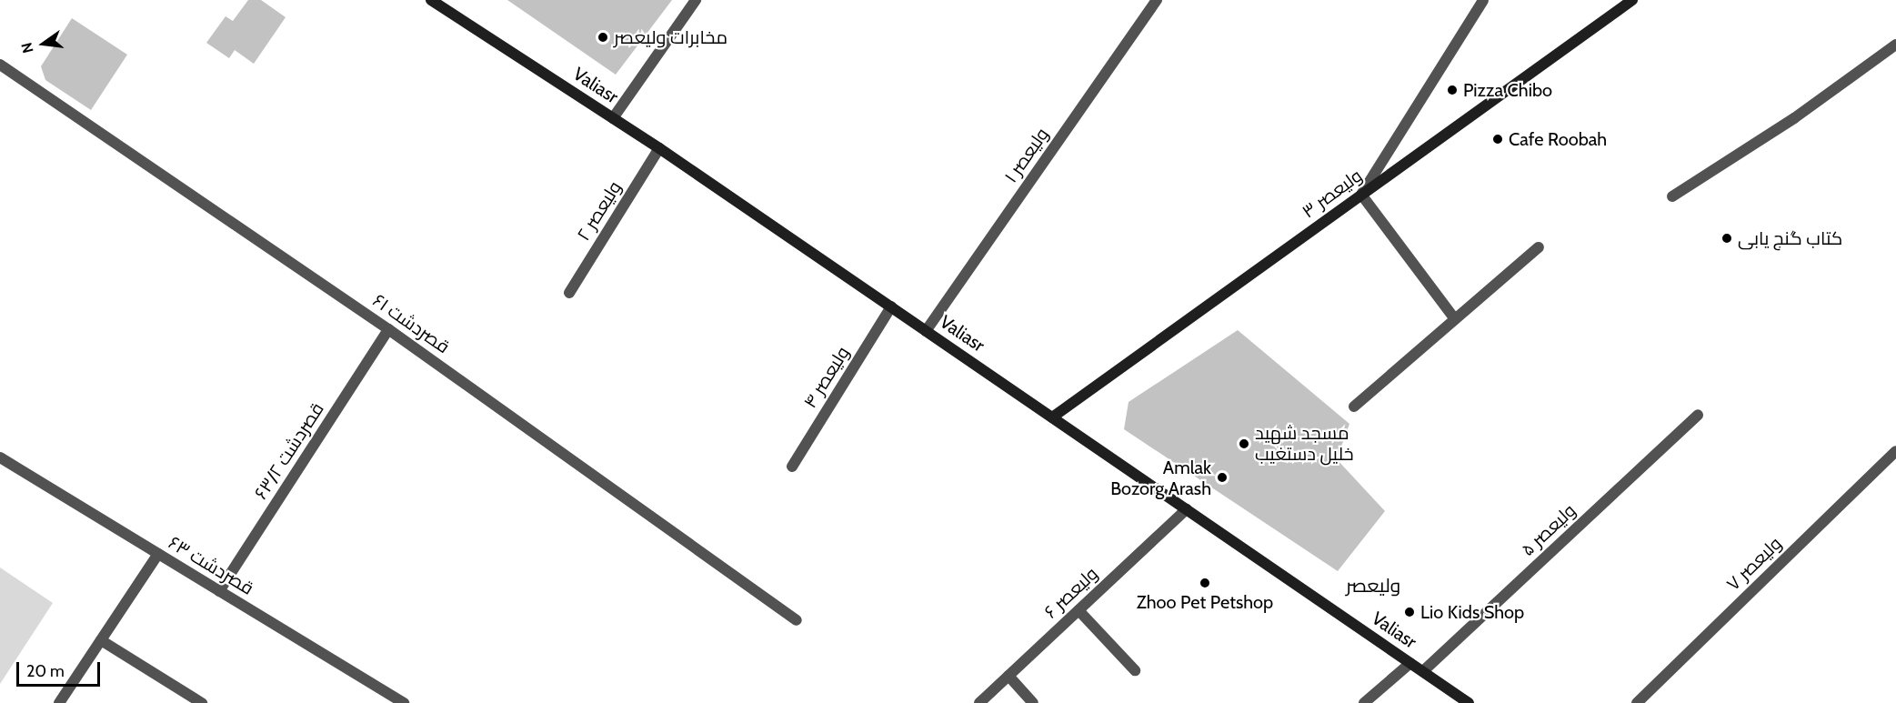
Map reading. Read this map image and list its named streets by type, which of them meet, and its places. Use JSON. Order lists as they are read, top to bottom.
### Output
{
  "streets": {
    "main road": ["Valiasr", "۳ ولیعصر"],
    "street": [
      "۱ ولیعصر",
      "۲ ولیعصر",
      "۶۱ قصردشت",
      "۴ ولیعصر",
      "۶۳/۲ قصردشت",
      "۵ ولیعصر",
      "۷ ولیعصر",
      "۶۳ قصردشت",
      "۶ ولیعصر"
    ]
  },
  "crossings": [
    ["Valiasr", "۱ ولیعصر"],
    ["Valiasr", "۳ ولیعصر"],
    ["Valiasr", "۲ ولیعصر"],
    ["Valiasr", "۴ ولیعصر"],
    ["Valiasr", "۵ ولیعصر"],
    ["Valiasr", "۶ ولیعصر"],
    ["۶۱ قصردشت", "۶۳/۲ قصردشت"],
    ["۶۳/۲ قصردشت", "۶۳ قصردشت"]
  ],
  "districts": ["ولیعصر"],
  "places": [
    "مخابرات ولیعصر",
    "Pizza Chibo",
    "Cafe Roobah",
    "کتاب گنج یابی",
    "مسجد شهید خلیل دستغیب",
    "Amlak Bozorg Arash",
    "Zhoo Pet Petshop",
    "Lio Kids Shop"
  ],
  "scale_bar": "20 m",
  "north": "left"
}
